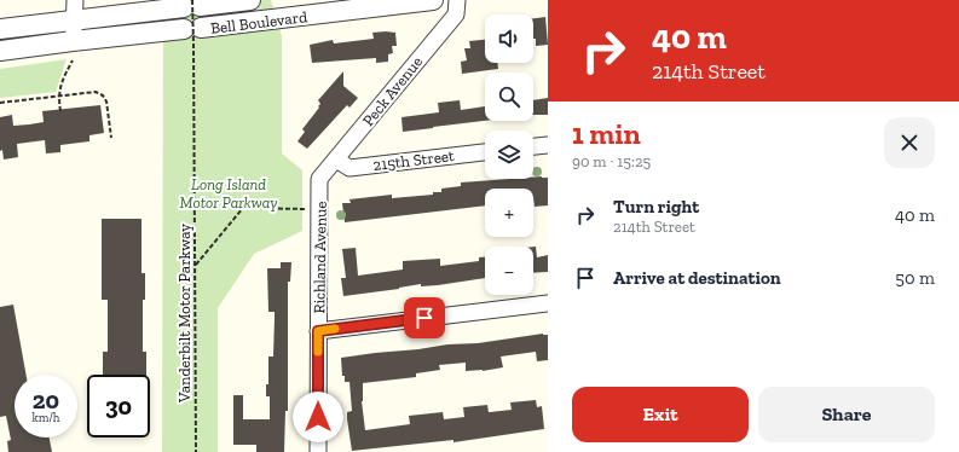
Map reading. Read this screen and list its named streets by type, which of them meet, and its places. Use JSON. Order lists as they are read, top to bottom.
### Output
{
  "streets": {
    "street": [
      "Bell Boulevard",
      "Peck Avenue",
      "215th Street",
      "Richland Avenue"
    ],
    "path": ["Vanderbilt Motor Parkway"]
  },
  "crossings": [
    ["Bell Boulevard", "Vanderbilt Motor Parkway"],
    ["Peck Avenue", "215th Street"],
    ["Peck Avenue", "Richland Avenue"]
  ],
  "parks": ["Long Island Motor Parkway"],
  "page": {
    "turn": ["40 m", "214th Street"],
    "map_buttons": ["+", "−"],
    "heading": ["1 min", "90 m · 15:25"],
    "list": [
      {
        "name": "Turn right",
        "note": "214th Street",
        "value": "40 m"
      },
      {
        "name": "Arrive at destination",
        "value": "50 m"
      }
    ],
    "speed": "20 km/h",
    "limit": "30",
    "buttons": ["Exit", "Share"]
  }
}
